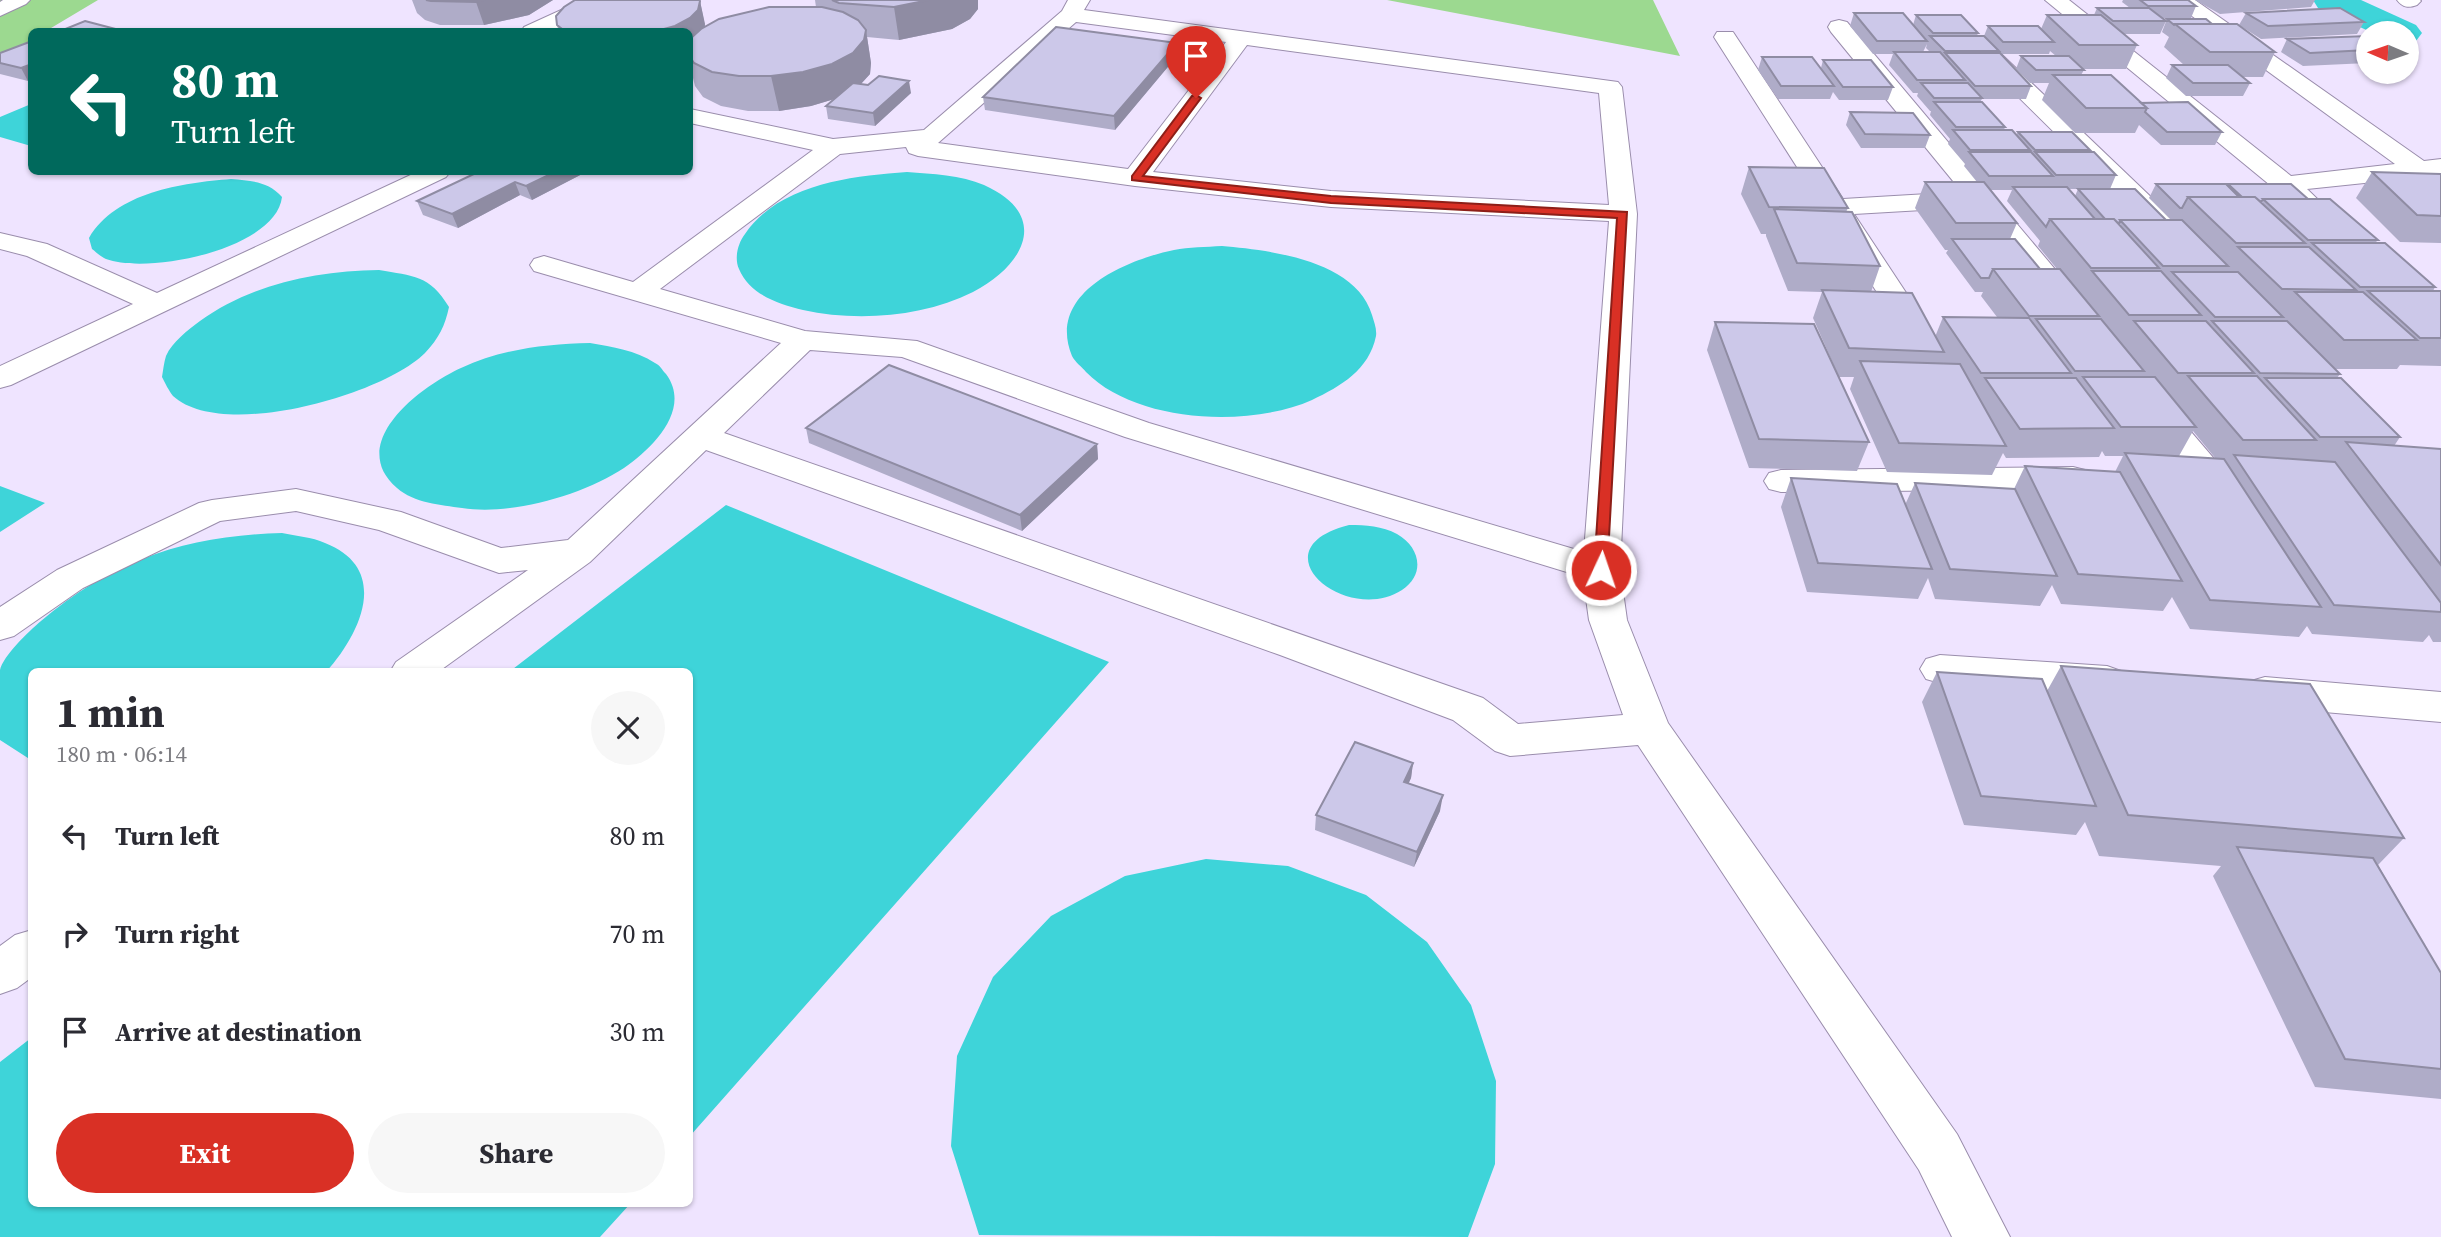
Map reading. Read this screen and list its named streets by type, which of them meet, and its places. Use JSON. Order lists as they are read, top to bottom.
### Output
{
  "north": "left",
  "page": {
    "turn": ["80 m", "Turn left"],
    "heading": ["1 min", "180 m · 06:14"],
    "list": [
      {
        "name": "Turn left",
        "value": "80 m"
      },
      {
        "name": "Turn right",
        "value": "70 m"
      },
      {
        "name": "Arrive at destination",
        "value": "30 m"
      }
    ],
    "buttons": ["Exit", "Share"]
  }
}
